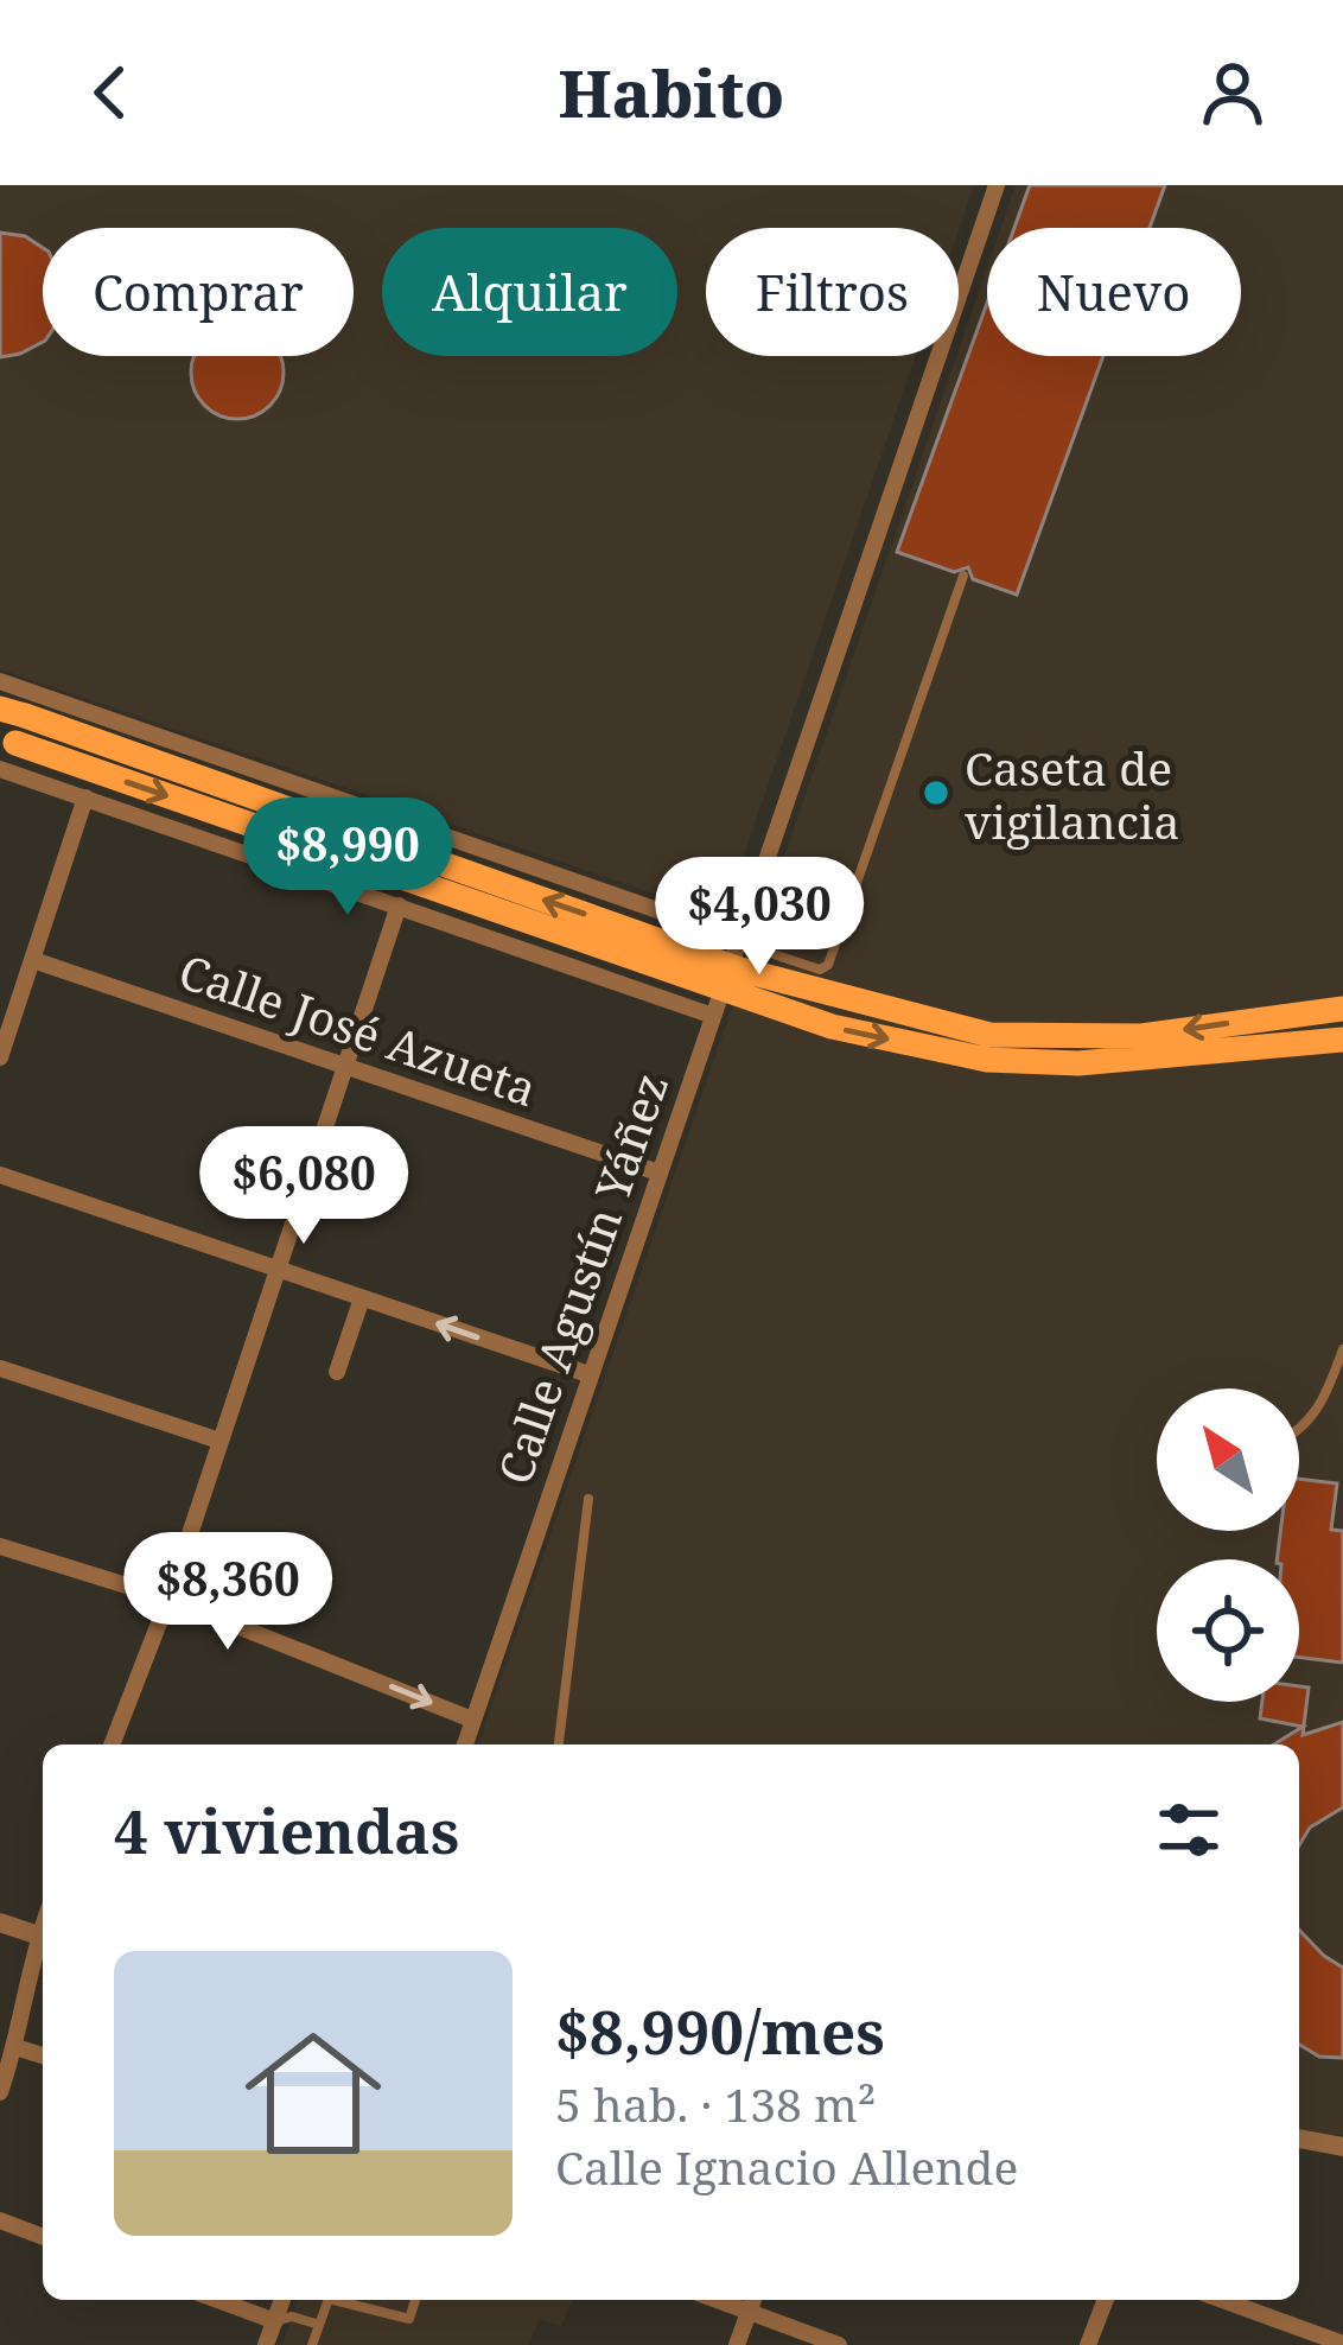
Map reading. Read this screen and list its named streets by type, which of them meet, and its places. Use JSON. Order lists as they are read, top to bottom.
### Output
{
  "streets": {
    "street": ["Calle José Azueta", "Calle Agustín Yáñez"]
  },
  "crossings": [
    ["Calle José Azueta", "Calle Agustín Yáñez"]
  ],
  "places": ["Caseta de vigilancia"],
  "north": "top left",
  "page": {
    "header": "Habito",
    "chip": [
      "Comprar",
      "Alquilar",
      "Filtros",
      "Nuevo"
    ],
    "price": [
      "$8,990",
      "$4,030",
      "$6,080",
      "$8,360"
    ],
    "heading": "4 viviendas",
    "list": [
      {
        "name": "$8,990/mes",
        "note": "5 hab. · 138 m² · Calle Ignacio Allende"
      }
    ]
  }
}
